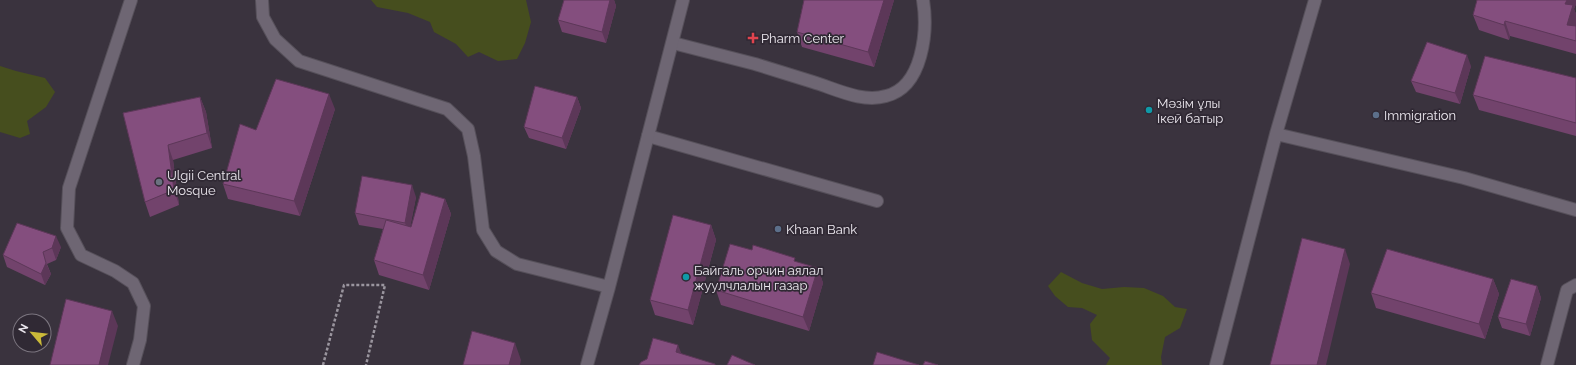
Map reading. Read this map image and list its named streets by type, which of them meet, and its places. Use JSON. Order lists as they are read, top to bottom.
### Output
{
  "places": {
    "health": ["Pharm Center"],
    "other": [
      "Мәзім ұлы Ікей батыр",
      "Immigration",
      "Ulgii Central Mosque",
      "Khaan Bank",
      "Байгаль орчин аялал жуулчлалын газар"
    ]
  },
  "north": "top left"
}
